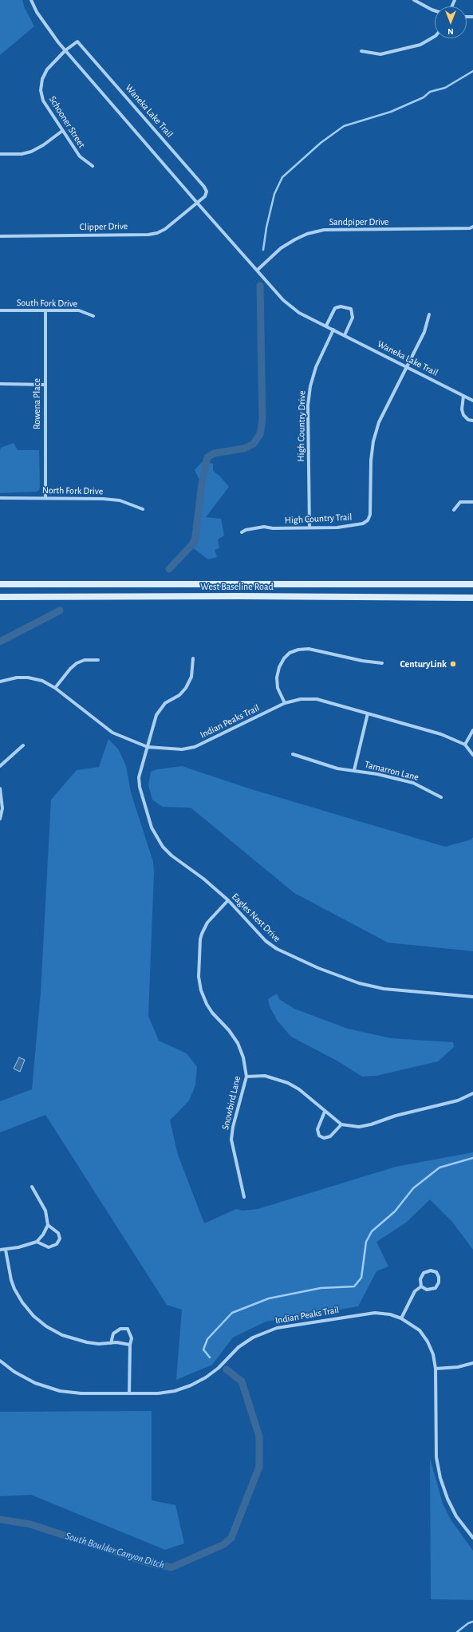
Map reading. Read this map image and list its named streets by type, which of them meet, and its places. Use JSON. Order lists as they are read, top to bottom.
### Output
{
  "streets": {
    "main road": ["West Baseline Road"],
    "street": [
      "Waneka Lake Trail",
      "Schooner Street",
      "Sandpiper Drive",
      "Clipper Drive",
      "South Fork Drive",
      "Rowena Place",
      "High Country Drive",
      "North Fork Drive",
      "High Country Trail",
      "Indian Peaks Trail",
      "Tamarron Lane",
      "Eagles Nest Drive",
      "Snowbird Lane"
    ]
  },
  "crossings": [
    ["Waneka Lake Trail", "Schooner Street"],
    ["Waneka Lake Trail", "Sandpiper Drive"],
    ["Waneka Lake Trail", "Clipper Drive"],
    ["Waneka Lake Trail", "High Country Drive"],
    ["Waneka Lake Trail", "High Country Trail"],
    ["South Fork Drive", "Rowena Place"],
    ["Rowena Place", "North Fork Drive"],
    ["High Country Drive", "High Country Trail"],
    ["Indian Peaks Trail", "Tamarron Lane"],
    ["Indian Peaks Trail", "Eagles Nest Drive"],
    ["Eagles Nest Drive", "Snowbird Lane"]
  ],
  "water": ["South Boulder Canyon Ditch"],
  "places": ["CenturyLink"],
  "north": "bottom"
}
